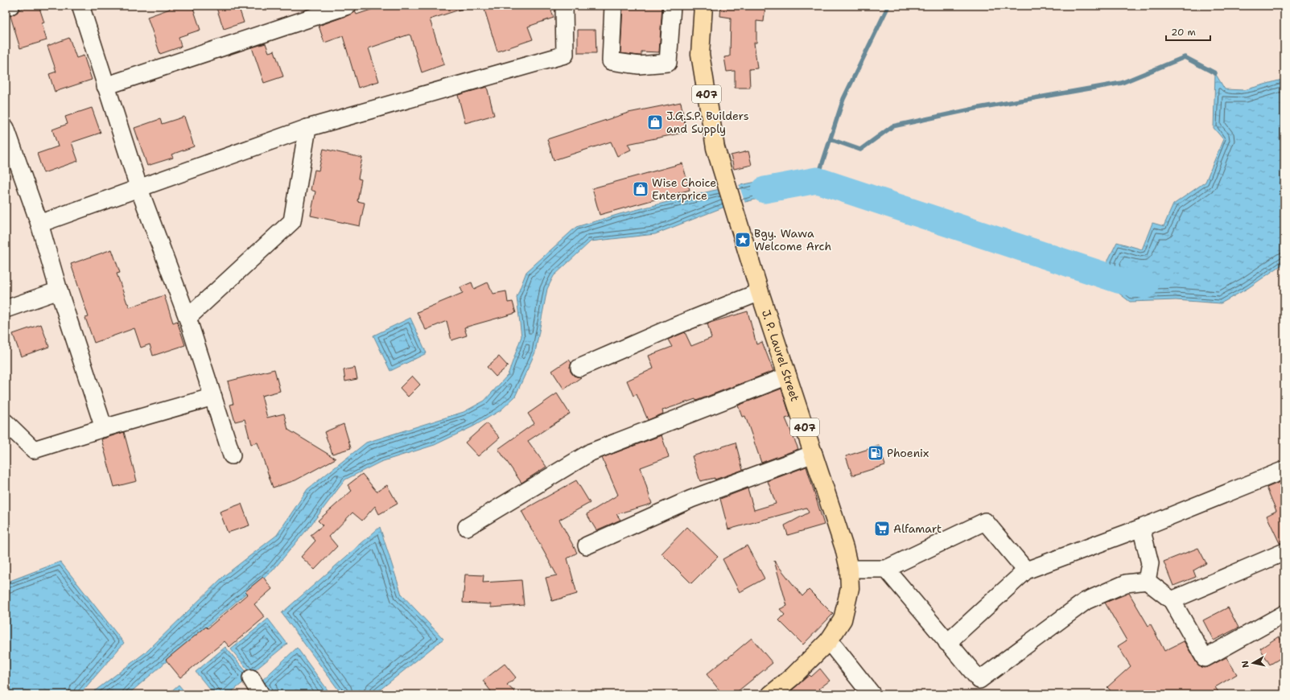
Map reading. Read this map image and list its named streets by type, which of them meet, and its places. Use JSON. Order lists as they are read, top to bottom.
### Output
{
  "streets": {
    "main road": ["407", "J. P. Laurel Street"]
  },
  "places": {
    "shop": ["J.G.S.P. Builders and Supply", "Wise Choice Enterprice"],
    "place": ["Bgy. Wawa Welcome Arch"],
    "fuel station": ["Phoenix"],
    "supermarket": ["Alfamart"]
  },
  "scale_bar": "20 m",
  "north": "left"
}
